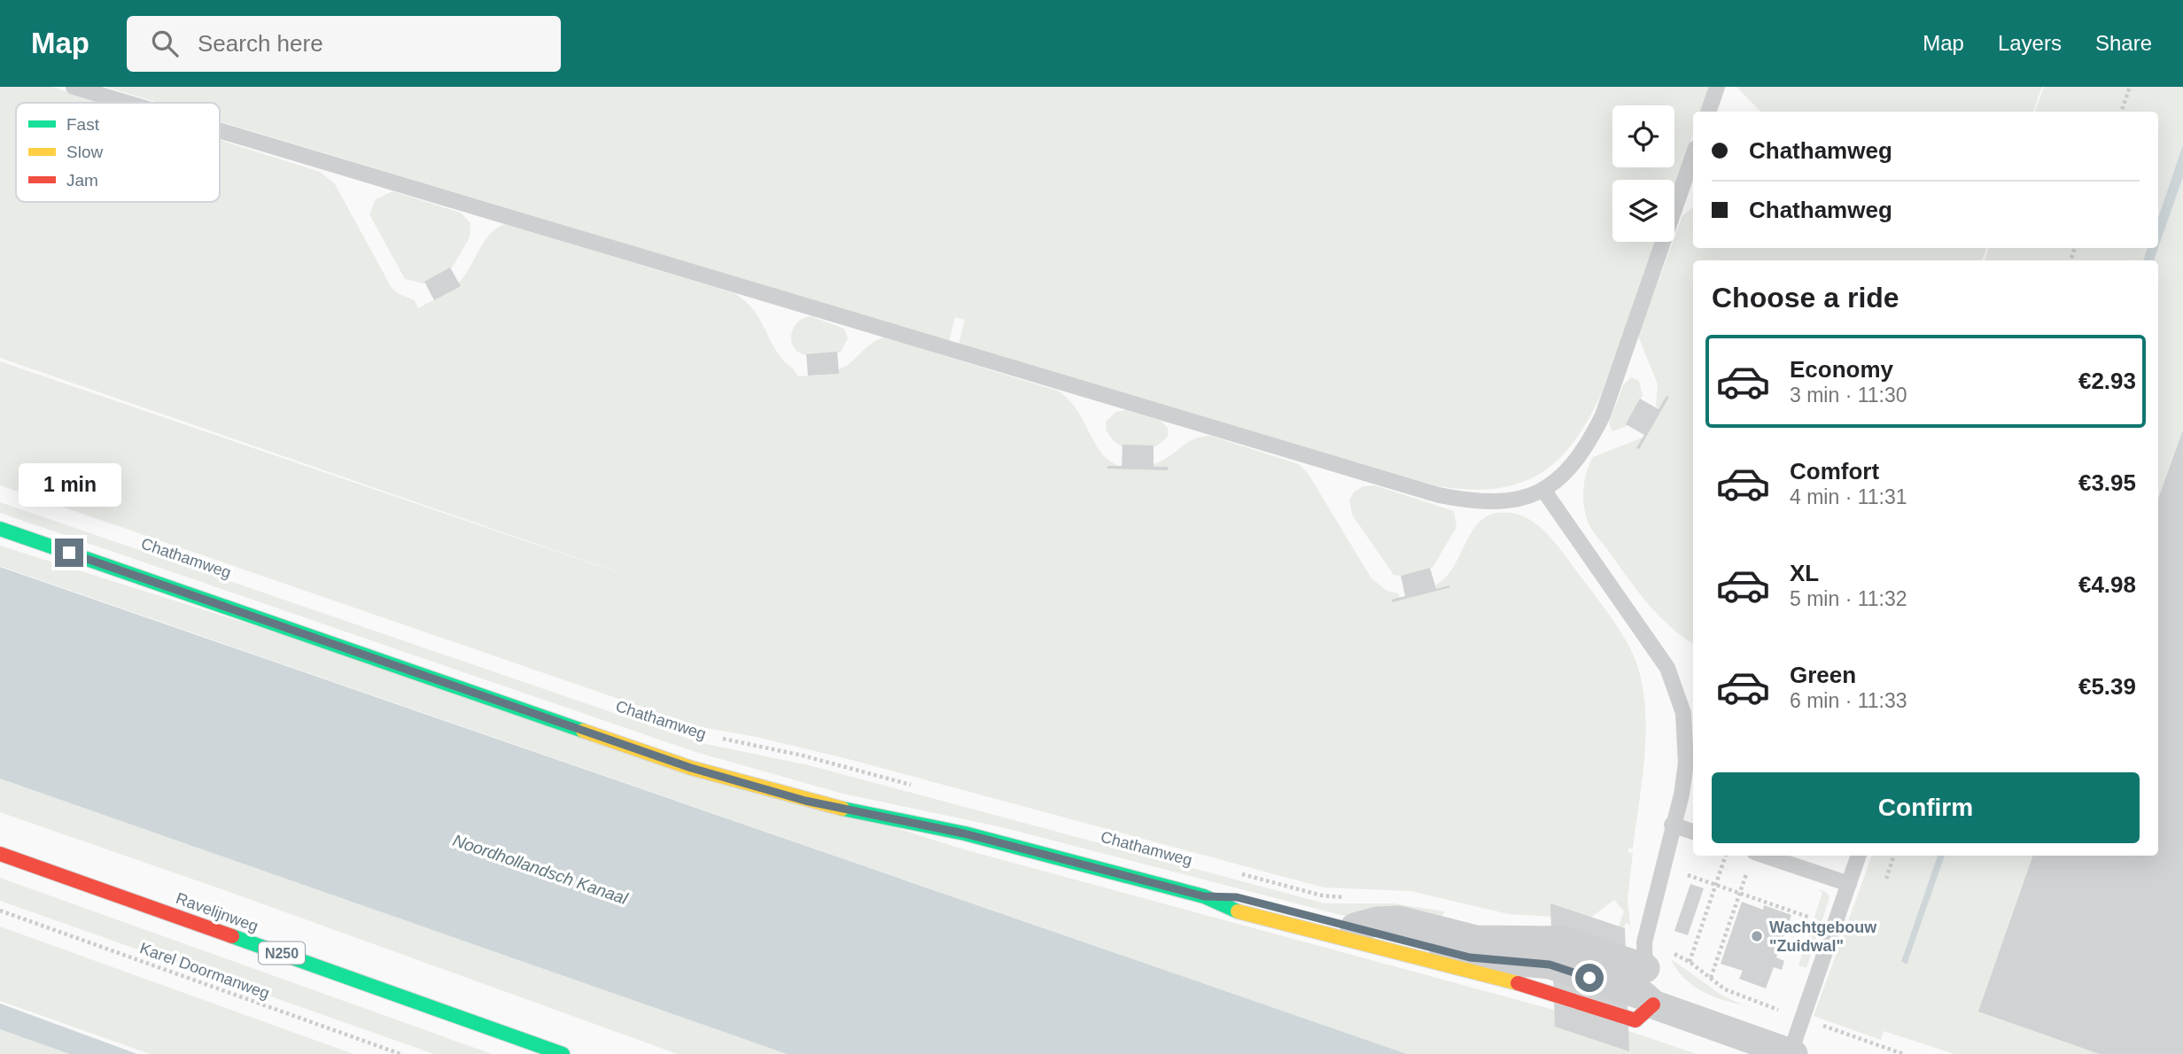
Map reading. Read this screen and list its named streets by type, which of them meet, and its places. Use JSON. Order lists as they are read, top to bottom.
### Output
{
  "streets": {
    "street": ["Chathamweg", "Ravelijnweg", "N250"],
    "path": ["Karel Doormanweg"]
  },
  "water": ["Noordhollandsch Kanaal"],
  "places": ["Wachtgebouw \"Zuidwal\""],
  "legend": ["Fast", "Slow", "Jam"],
  "page": {
    "header": "Map",
    "search": "Search here",
    "nav": ["Map", "Layers", "Share"],
    "banner": ["Chathamweg", "Chathamweg"],
    "heading": "Choose a ride",
    "list": [
      {
        "name": "Economy",
        "note": "3 min · 11:30",
        "value": "€2.93"
      },
      {
        "name": "Comfort",
        "note": "4 min · 11:31",
        "value": "€3.95"
      },
      {
        "name": "XL",
        "note": "5 min · 11:32",
        "value": "€4.98"
      },
      {
        "name": "Green",
        "note": "6 min · 11:33",
        "value": "€5.39"
      }
    ],
    "bubble": "1 min",
    "buttons": "Confirm"
  }
}
